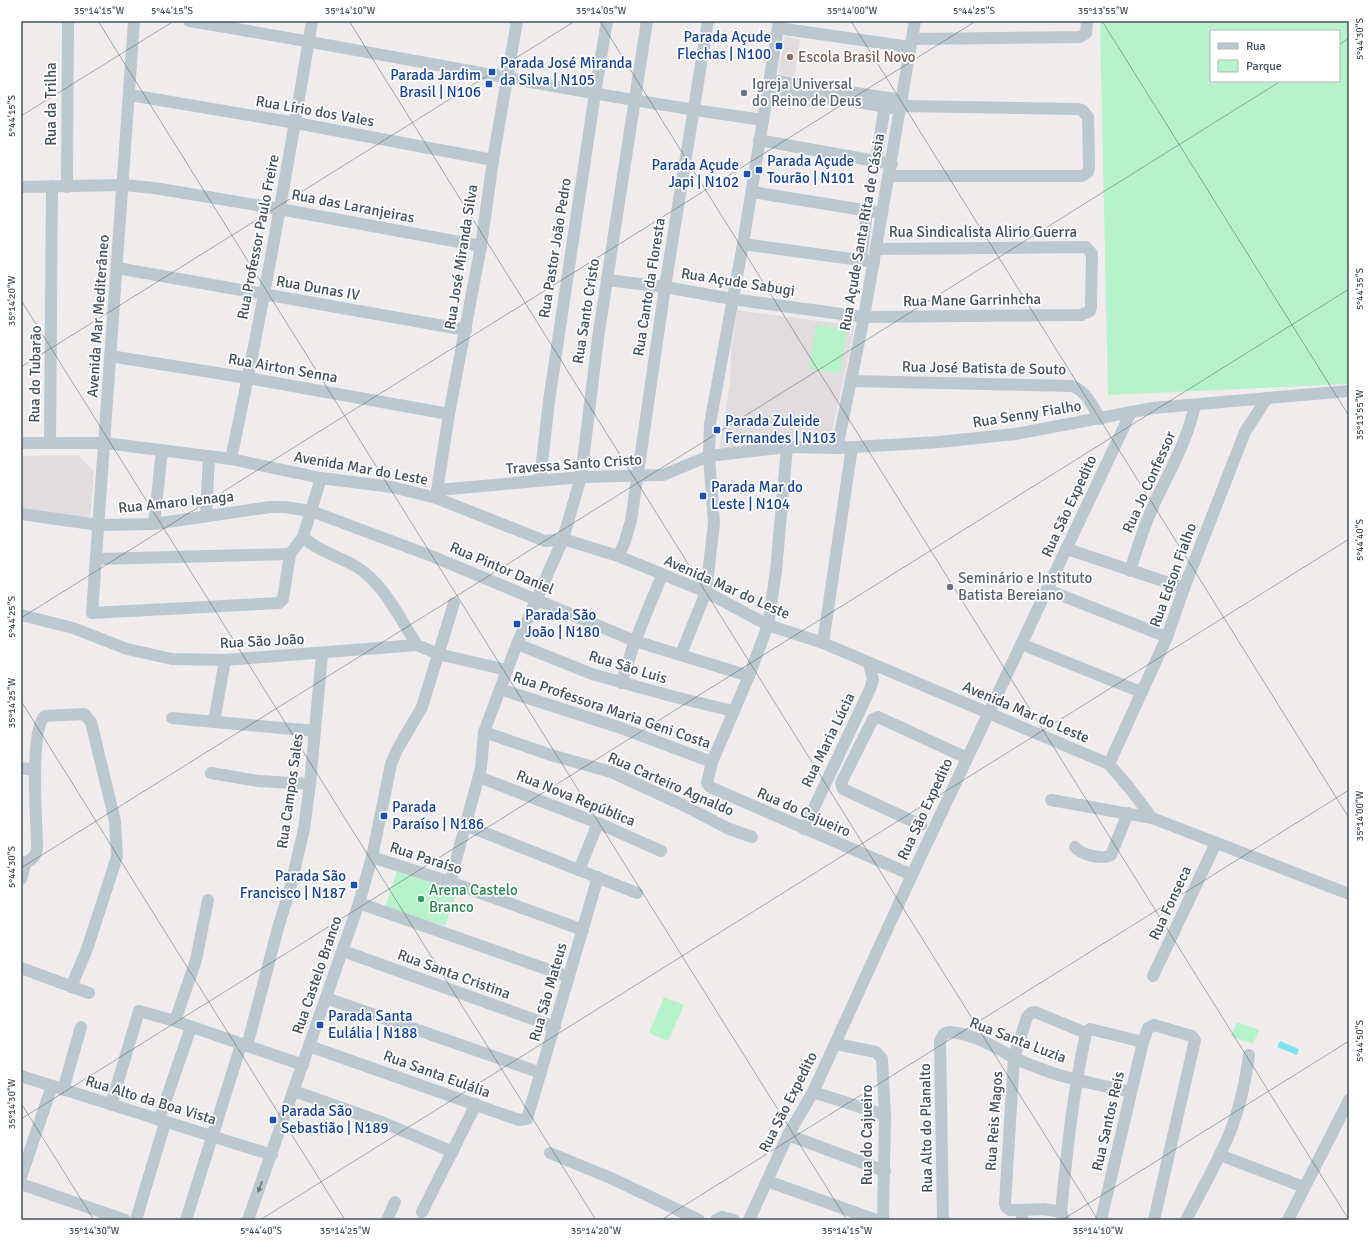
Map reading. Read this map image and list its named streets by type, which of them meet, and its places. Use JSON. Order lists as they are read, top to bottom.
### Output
{
  "streets": {
    "street": [
      "Rua da Trilha",
      "Rua Lírio dos Vales",
      "Rua das Laranjeiras",
      "Rua Açude Santa Rita de Cássia",
      "Rua Sindicalista Alirio Guerra",
      "Rua Professor Paulo Freire",
      "Rua Pastor João Pedro",
      "Rua José Miranda Silva",
      "Rua Açude Sabugi",
      "Rua Canto da Floresta",
      "Rua Dunas IV",
      "Rua Mane Garrinhcha",
      "Rua Santo Cristo",
      "Avenida Mar Mediterâneo",
      "Rua Airton Senna",
      "Rua José Batista de Souto",
      "Rua do Tubarão",
      "Rua Senny Fialho",
      "Travessa Santo Cristo",
      "Avenida Mar do Leste",
      "Rua Jo Confessor",
      "Rua Amaro Ienaga",
      "Rua São Expedito",
      "Rua Pintor Daniel",
      "Rua Edson Fialho",
      "Rua São João",
      "Rua São Luis",
      "Rua Professora Maria Geni Costa",
      "Rua Maria Lúcia",
      "Rua Carteiro Agnaldo",
      "Rua Campos Sales",
      "Rua Nova República",
      "Rua do Cajueiro",
      "Rua Paraíso",
      "Rua Fonseca",
      "Rua Santa Cristina",
      "Rua Castelo Branco",
      "Rua São Mateus",
      "Rua Santa Luzia",
      "Rua Santa Eulália",
      "Rua Alto da Boa Vista",
      "Rua Reis Magos",
      "Rua Santos Reis",
      "Rua Alto do Planalto"
    ]
  },
  "crossings": [
    ["Rua da Trilha", "Rua das Laranjeiras"],
    ["Rua Lírio dos Vales", "Rua Professor Paulo Freire"],
    ["Rua Lírio dos Vales", "Rua José Miranda Silva"],
    ["Rua Lírio dos Vales", "Avenida Mar Mediterâneo"],
    ["Rua das Laranjeiras", "Rua Professor Paulo Freire"],
    ["Rua das Laranjeiras", "Rua José Miranda Silva"],
    ["Rua das Laranjeiras", "Avenida Mar Mediterâneo"],
    ["Rua das Laranjeiras", "Rua do Tubarão"],
    ["Rua Açude Santa Rita de Cássia", "Rua Sindicalista Alirio Guerra"],
    ["Rua Açude Santa Rita de Cássia", "Rua Açude Sabugi"],
    ["Rua Açude Santa Rita de Cássia", "Rua Mane Garrinhcha"],
    ["Rua Açude Santa Rita de Cássia", "Rua José Batista de Souto"],
    ["Rua Açude Santa Rita de Cássia", "Rua Senny Fialho"],
    ["Rua Sindicalista Alirio Guerra", "Rua Mane Garrinhcha"],
    ["Rua Professor Paulo Freire", "Rua Dunas IV"],
    ["Rua Professor Paulo Freire", "Rua Airton Senna"],
    ["Rua Professor Paulo Freire", "Avenida Mar do Leste"],
    ["Rua Pastor João Pedro", "Travessa Santo Cristo"],
    ["Rua José Miranda Silva", "Rua Dunas IV"],
    ["Rua José Miranda Silva", "Rua Airton Senna"],
    ["Rua José Miranda Silva", "Travessa Santo Cristo"],
    ["Rua José Miranda Silva", "Avenida Mar do Leste"],
    ["Rua Açude Sabugi", "Rua Canto da Floresta"],
    ["Rua Açude Sabugi", "Rua Mane Garrinhcha"],
    ["Rua Açude Sabugi", "Rua Santo Cristo"],
    ["Rua Canto da Floresta", "Travessa Santo Cristo"],
    ["Rua Canto da Floresta", "Avenida Mar do Leste"],
    ["Rua Dunas IV", "Avenida Mar Mediterâneo"],
    ["Rua Santo Cristo", "Travessa Santo Cristo"],
    ["Rua Santo Cristo", "Avenida Mar do Leste"],
    ["Rua Santo Cristo", "Rua Pintor Daniel"],
    ["Rua Santo Cristo", "Rua São João"],
    ["Rua Santo Cristo", "Rua São Luis"],
    ["Rua Santo Cristo", "Rua Professora Maria Geni Costa"],
    ["Rua Santo Cristo", "Rua Carteiro Agnaldo"],
    ["Rua Santo Cristo", "Rua Nova República"],
    ["Rua Santo Cristo", "Rua Paraíso"],
    ["Avenida Mar Mediterâneo", "Rua Airton Senna"],
    ["Avenida Mar Mediterâneo", "Avenida Mar do Leste"],
    ["Avenida Mar Mediterâneo", "Rua Amaro Ienaga"],
    ["Rua José Batista de Souto", "Rua Senny Fialho"],
    ["Rua do Tubarão", "Avenida Mar do Leste"],
    ["Rua Senny Fialho", "Travessa Santo Cristo"],
    ["Rua Senny Fialho", "Rua Jo Confessor"],
    ["Rua Senny Fialho", "Rua São Expedito"],
    ["Rua Senny Fialho", "Rua Edson Fialho"],
    ["Rua Senny Fialho", "Rua do Cajueiro"],
    ["Travessa Santo Cristo", "Avenida Mar do Leste"],
    ["Avenida Mar do Leste", "Rua São Expedito"],
    ["Avenida Mar do Leste", "Rua Edson Fialho"],
    ["Avenida Mar do Leste", "Rua Maria Lúcia"],
    ["Avenida Mar do Leste", "Rua do Cajueiro"],
    ["Rua Amaro Ienaga", "Rua Pintor Daniel"],
    ["Rua São Expedito", "Rua do Cajueiro"],
    ["Rua Pintor Daniel", "Rua do Cajueiro"],
    ["Rua São João", "Rua Campos Sales"],
    ["Rua São João", "Rua Castelo Branco"],
    ["Rua São Luis", "Rua do Cajueiro"],
    ["Rua Professora Maria Geni Costa", "Rua do Cajueiro"],
    ["Rua Maria Lúcia", "Rua do Cajueiro"],
    ["Rua Campos Sales", "Rua Alto da Boa Vista"],
    ["Rua Paraíso", "Rua Castelo Branco"],
    ["Rua Paraíso", "Rua São Mateus"],
    ["Rua Santa Cristina", "Rua Castelo Branco"],
    ["Rua Santa Cristina", "Rua São Mateus"],
    ["Rua Castelo Branco", "Rua Santa Eulália"],
    ["Rua Castelo Branco", "Rua Alto da Boa Vista"],
    ["Rua São Mateus", "Rua Santa Eulália"],
    ["Rua Santa Luzia", "Rua Reis Magos"],
    ["Rua Santa Luzia", "Rua Santos Reis"],
    ["Rua Santa Luzia", "Rua Alto do Planalto"]
  ],
  "places": {
    "transit": [
      "Parada Açude Flechas | N100",
      "Parada José Miranda da Silva | N105",
      "Parada Jardim Brasil | N106",
      "Parada Açude Tourão | N101",
      "Parada Açude Japi | N102",
      "Parada Zuleide Fernandes | N103",
      "Parada Mar do Leste | N104",
      "Parada São João | N180",
      "Parada Paraíso | N186",
      "Parada São Francisco | N187",
      "Parada Santa Eulália | N188",
      "Parada São Sebastião | N189"
    ],
    "other": [
      "Escola Brasil Novo",
      "Igreja Universal do Reino de Deus",
      "Seminário e Instituto Batista Bereiano",
      "Arena Castelo Branco"
    ]
  },
  "legend": ["Rua", "Parque"],
  "coordinates": [
    "35°14'15\"W",
    "5°44'15\"S",
    "35°14'10\"W",
    "35°14'05\"W",
    "35°14'00\"W",
    "5°44'25\"S",
    "35°13'55\"W",
    "5°44'30\"S",
    "5°44'35\"S",
    "35°14'20\"W",
    "5°44'40\"S",
    "35°14'25\"W",
    "5°44'50\"S",
    "35°14'30\"W"
  ]
}
